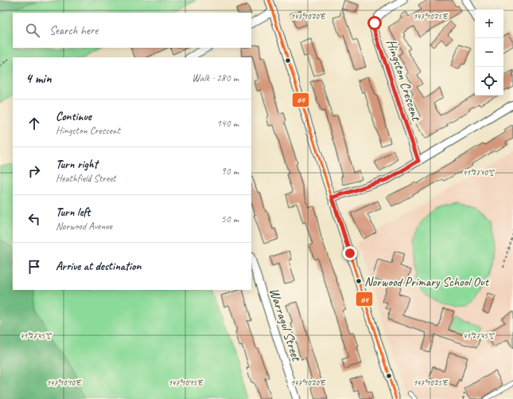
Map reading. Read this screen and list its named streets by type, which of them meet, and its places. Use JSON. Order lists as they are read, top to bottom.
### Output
{
  "streets": {
    "street": ["Hingston Crescent", "Warragul Street"]
  },
  "places": ["Norwood Primary School Out"],
  "lines": ["transit line 64"],
  "page": {
    "map_buttons": ["+", "−"],
    "search": "Search here",
    "heading": ["4 min", "Walk · 280 m"],
    "list": [
      ["Continue", "Hingston Crescent", "140 m"],
      ["Turn right", "Heathfield Street", "90 m"],
      ["Turn left", "Norwood Avenue", "50 m"],
      "Arrive at destination"
    ]
  },
  "coordinates": [
    "147°10'20\"E",
    "147°10'25\"E",
    "41°27'40\"S",
    "41°27'45\"S",
    "147°10'10\"E",
    "147°10'15\"E"
  ]
}
